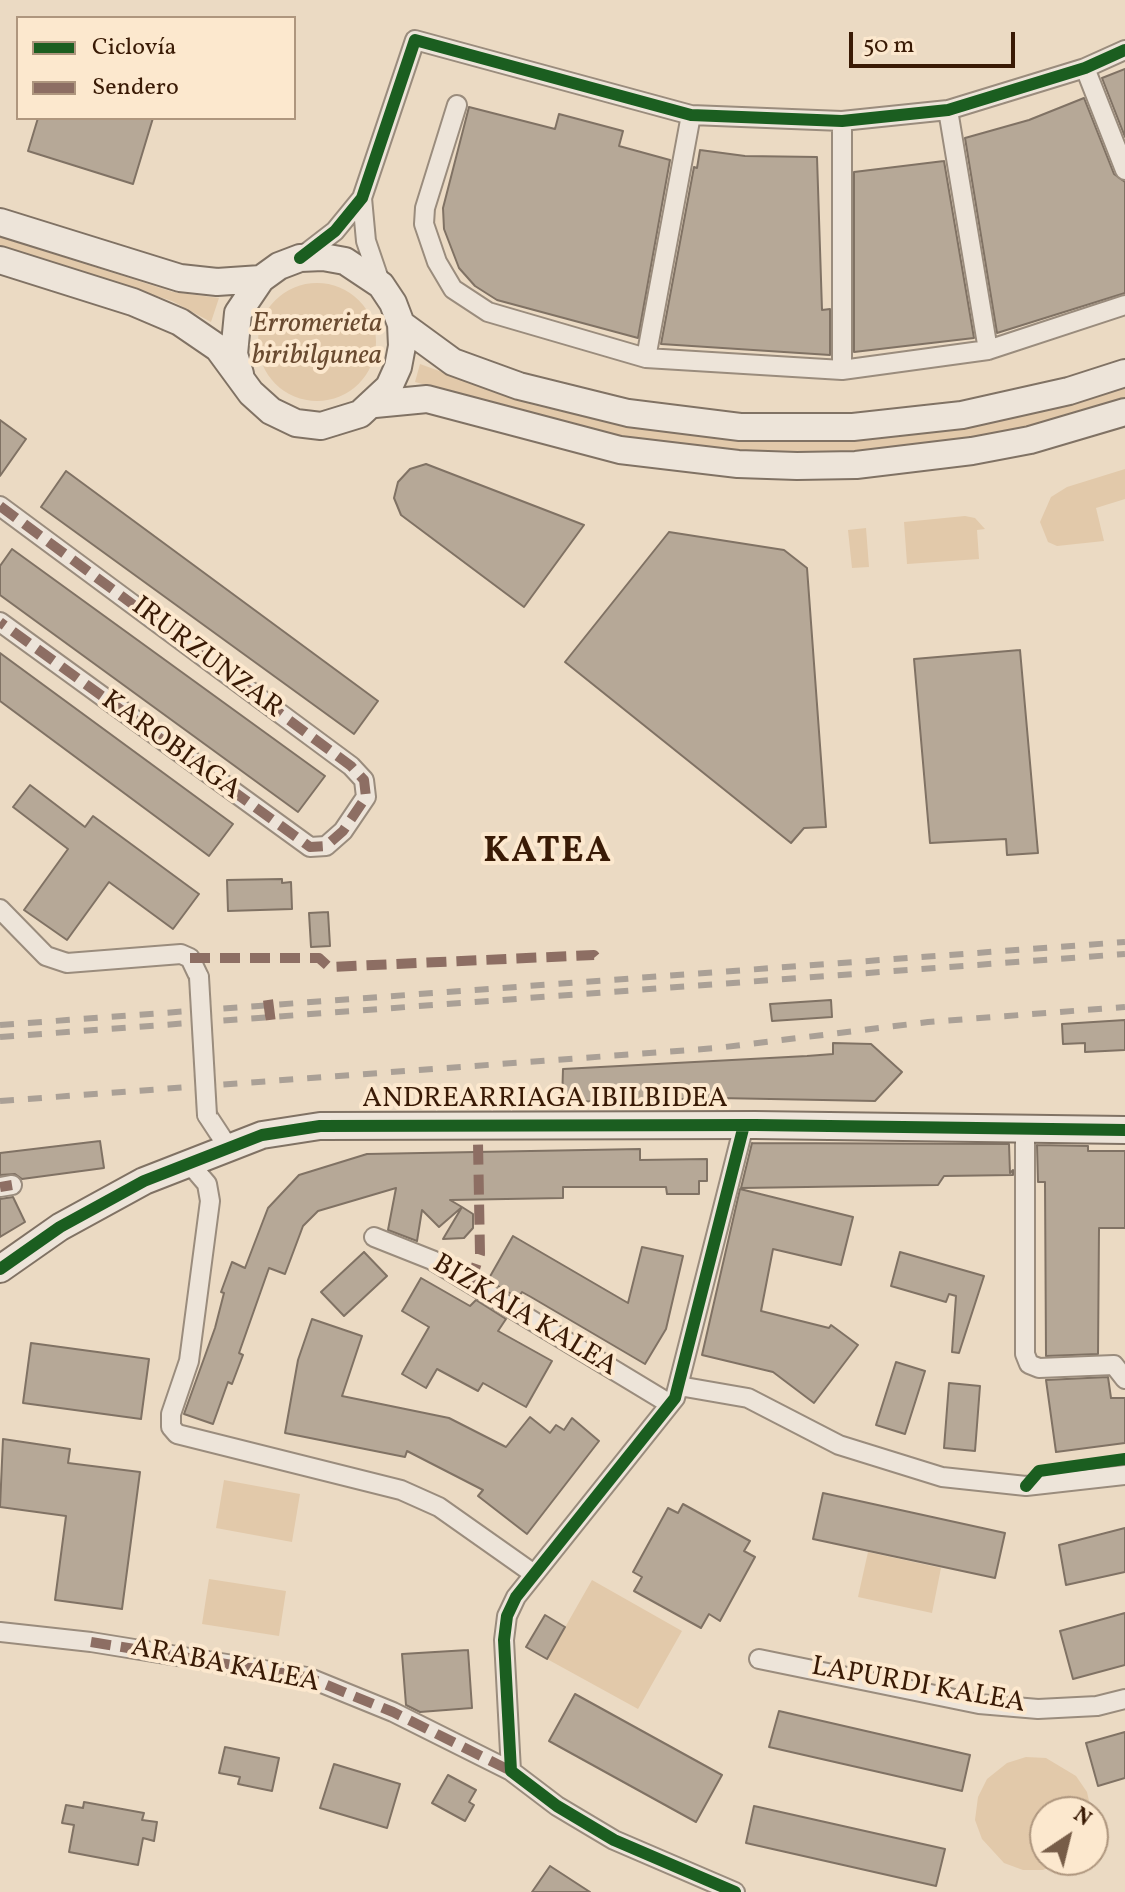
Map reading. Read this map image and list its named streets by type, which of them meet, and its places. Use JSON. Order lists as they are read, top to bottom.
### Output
{
  "streets": {
    "main road": ["ANDREARRIAGA IBILBIDEA"],
    "street": [
      "IRURZUNZAR",
      "KAROBIAGA",
      "BIZKAIA KALEA",
      "ARABA KALEA",
      "LAPURDI KALEA"
    ]
  },
  "crossings": [
    ["IRURZUNZAR", "KAROBIAGA"]
  ],
  "districts": ["KATEA"],
  "parks": ["Erromerieta biribilgunea"],
  "legend": ["Ciclovía", "Sendero"],
  "scale_bar": "50 m",
  "north": "top right"
}
